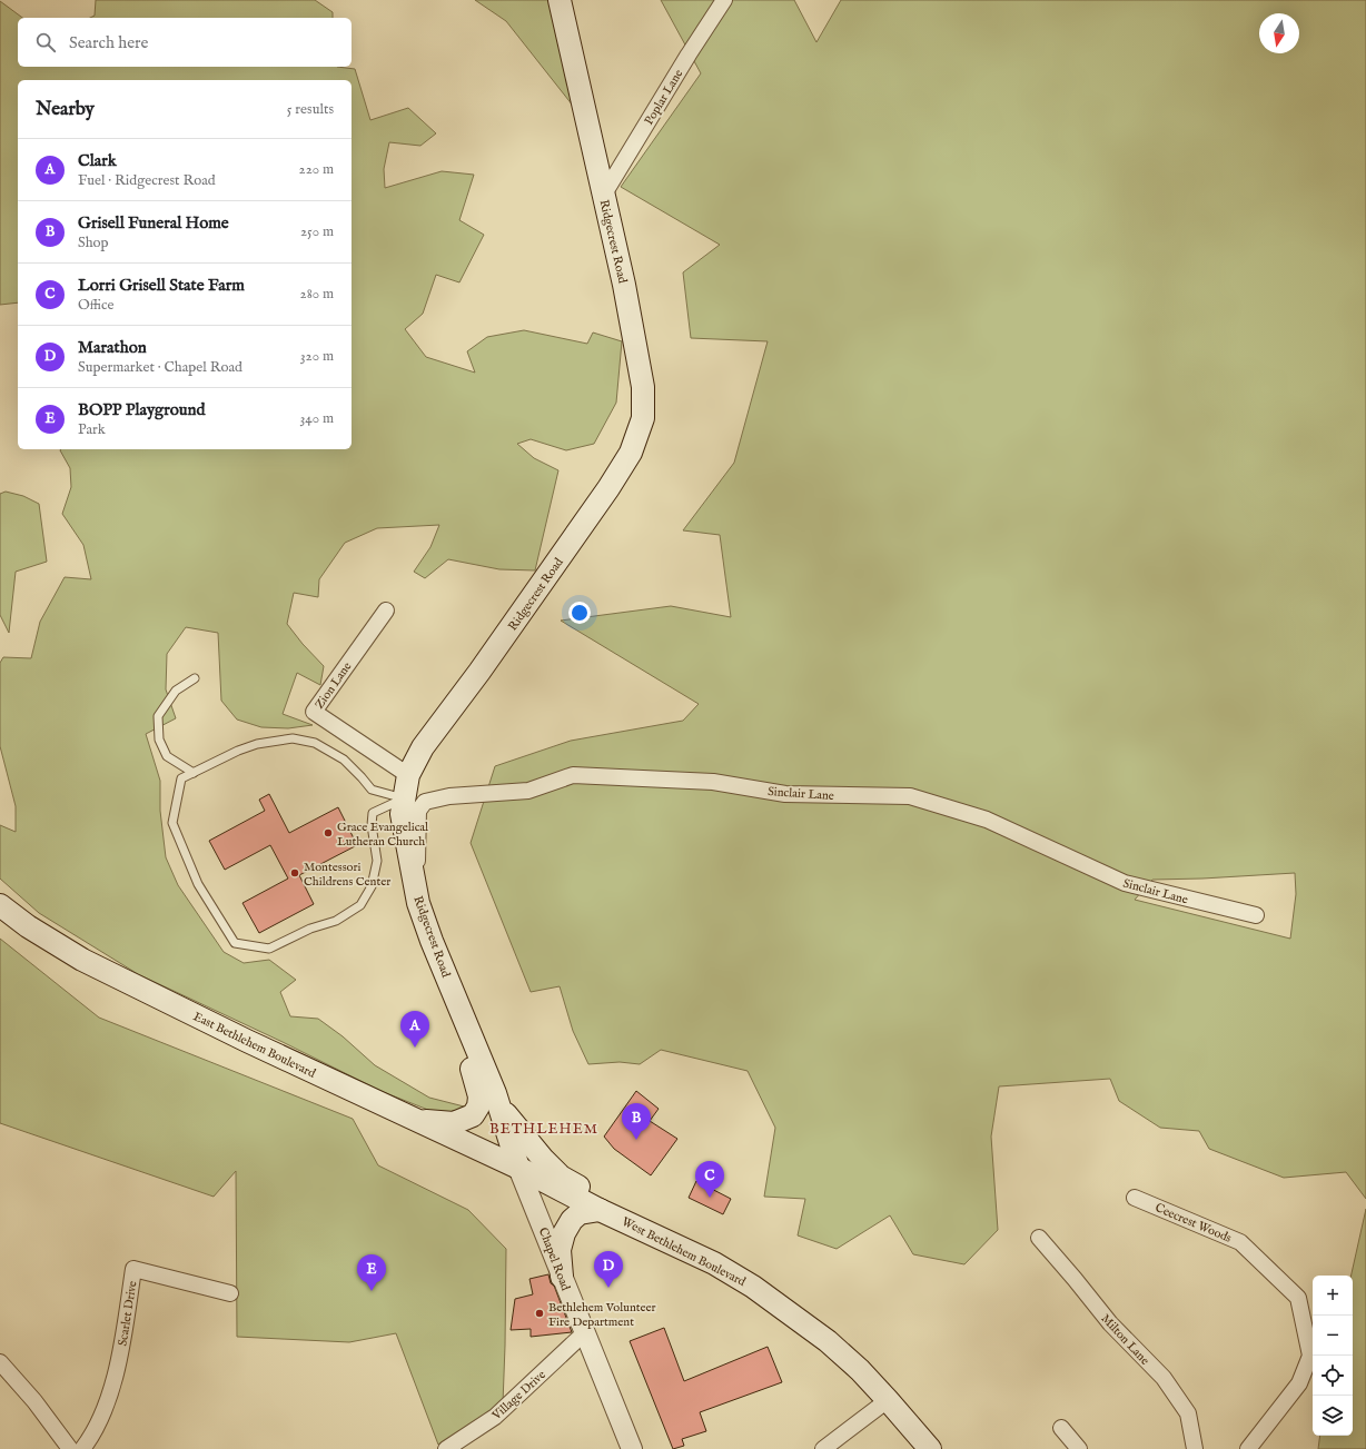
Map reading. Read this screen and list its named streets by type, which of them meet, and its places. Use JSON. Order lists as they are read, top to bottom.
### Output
{
  "streets": {
    "main road": ["Ridgecrest Road", "East Bethlehem Boulevard", "West Bethlehem Boulevard"],
    "street": [
      "Poplar Lane",
      "Zion Lane",
      "Sinclair Lane",
      "Ceecrest Woods",
      "Chapel Road",
      "Scarlet Drive",
      "Milton Lane",
      "Village Drive"
    ]
  },
  "crossings": [
    ["Poplar Lane", "Ridgecrest Road"],
    ["Ridgecrest Road", "Zion Lane"],
    ["Ridgecrest Road", "Sinclair Lane"],
    ["Ridgecrest Road", "East Bethlehem Boulevard"],
    ["Ridgecrest Road", "West Bethlehem Boulevard"],
    ["Ridgecrest Road", "Chapel Road"],
    ["East Bethlehem Boulevard", "West Bethlehem Boulevard"],
    ["East Bethlehem Boulevard", "Chapel Road"],
    ["West Bethlehem Boulevard", "Chapel Road"],
    ["Chapel Road", "Village Drive"]
  ],
  "districts": ["BETHLEHEM"],
  "places": ["Grace Evangelical Lutheran Church", "Montessori Childrens Center", "Bethlehem Volunteer Fire Department"],
  "north": "bottom",
  "page": {
    "search": "Search here",
    "heading": ["Nearby", "5 results"],
    "list": [
      {
        "mark": "A",
        "name": "Clark",
        "note": "Fuel · Ridgecrest Road",
        "value": "220 m"
      },
      {
        "mark": "B",
        "name": "Grisell Funeral Home",
        "note": "Shop",
        "value": "250 m"
      },
      {
        "mark": "C",
        "name": "Lorri Grisell State Farm",
        "note": "Office",
        "value": "280 m"
      },
      {
        "mark": "D",
        "name": "Marathon",
        "note": "Supermarket · Chapel Road",
        "value": "320 m"
      },
      {
        "mark": "E",
        "name": "BOPP Playground",
        "note": "Park",
        "value": "340 m"
      }
    ],
    "pins": [
      "A",
      "B",
      "C",
      "D",
      "E"
    ],
    "map_buttons": ["+", "−"]
  }
}
